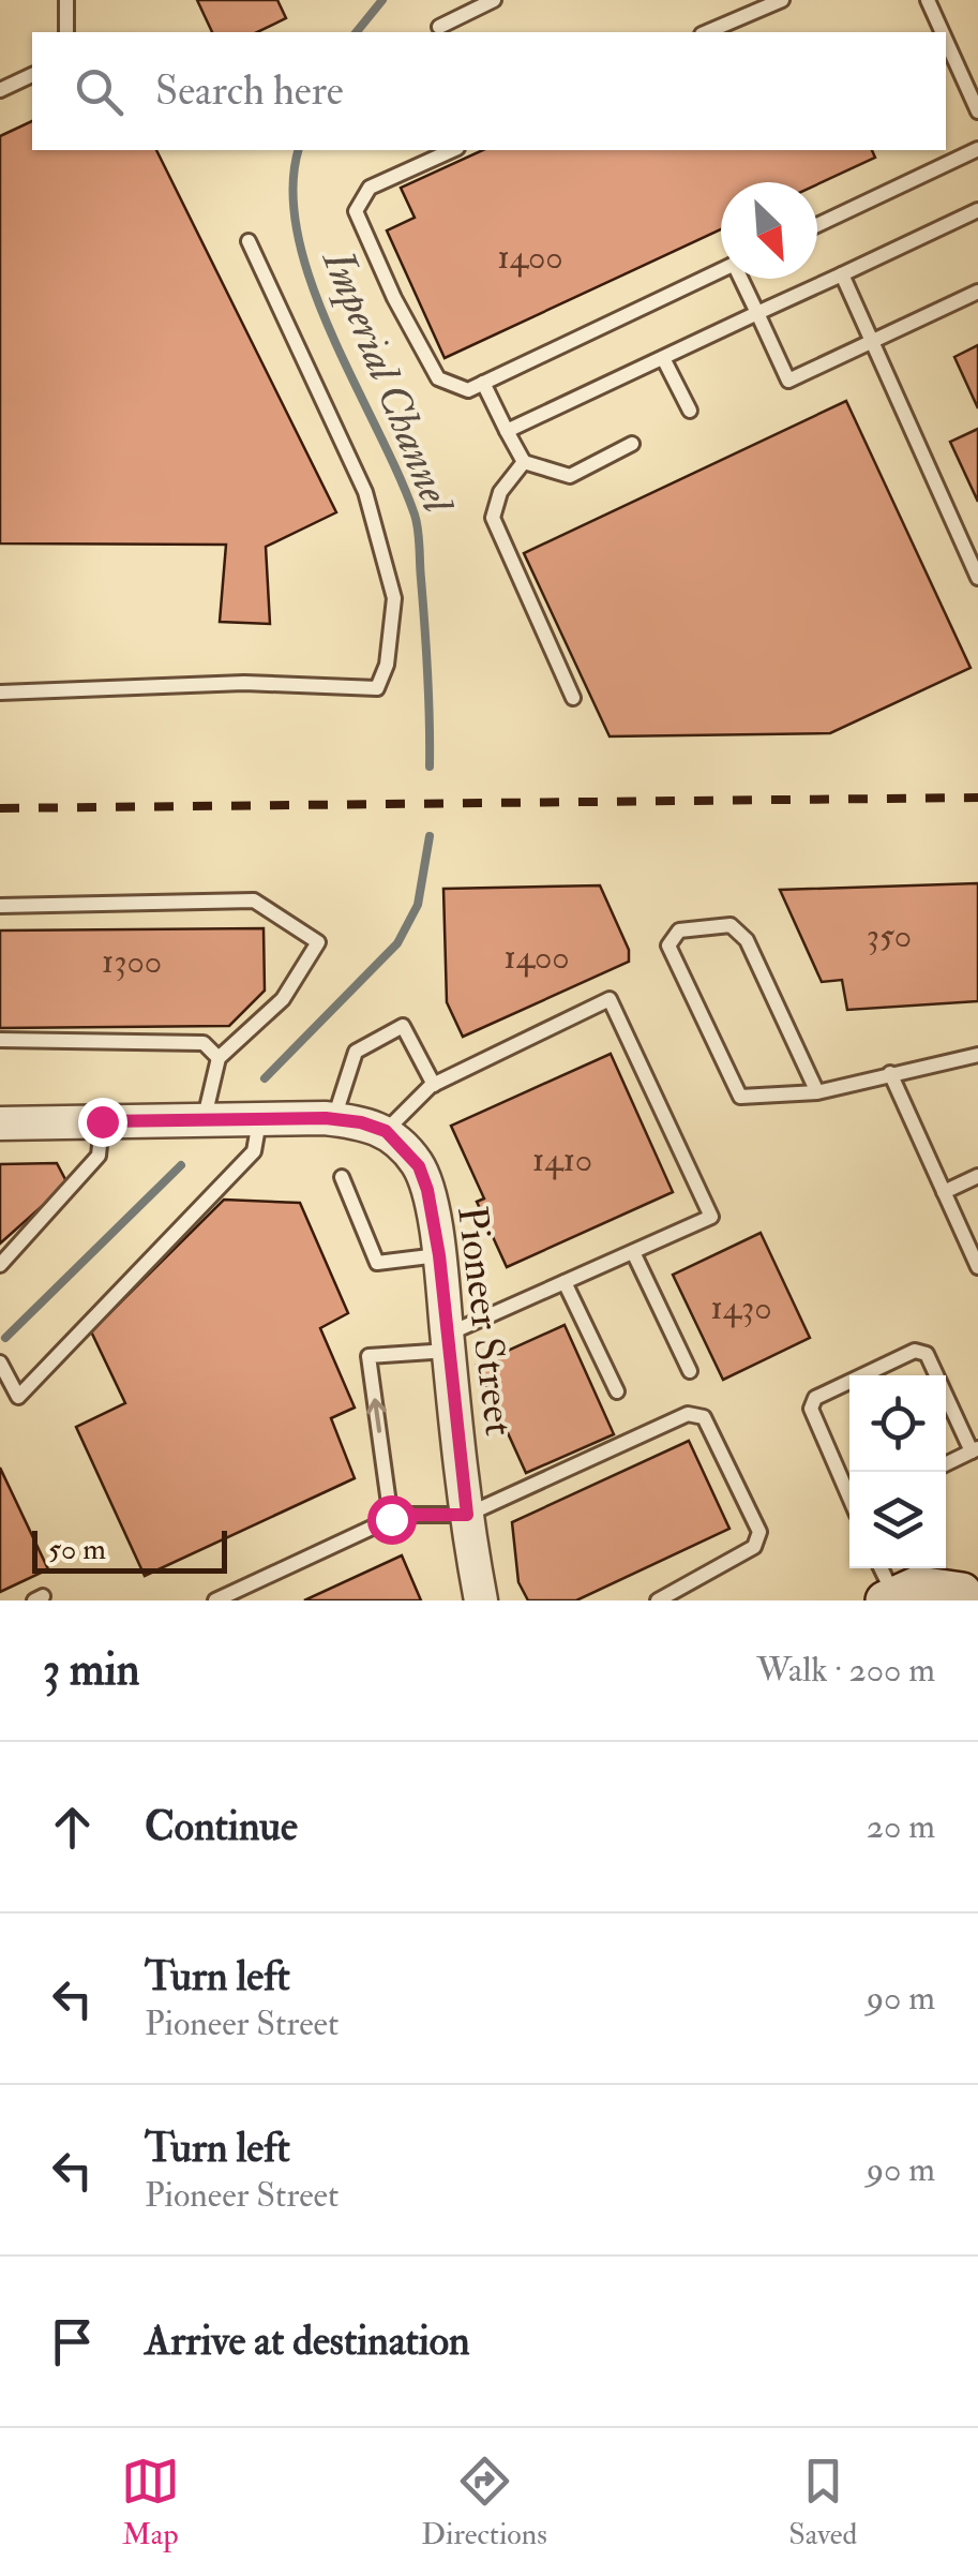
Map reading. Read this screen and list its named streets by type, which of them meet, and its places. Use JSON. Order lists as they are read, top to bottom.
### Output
{
  "streets": {
    "street": ["Pioneer Street"]
  },
  "water": ["Imperial Channel"],
  "house_numbers": [
    "1400",
    "350",
    "1400",
    "1300",
    "1410",
    "1430"
  ],
  "scale_bar": "50 m",
  "north": "bottom right",
  "page": {
    "search": "Search here",
    "scale": "50 m",
    "heading": ["3 min", "Walk · 200 m"],
    "list": [
      ["Continue", "20 m"],
      ["Turn left", "Pioneer Street", "90 m"],
      ["Turn left", "Pioneer Street", "90 m"],
      "Arrive at destination"
    ],
    "nav": ["Map", "Directions", "Saved"]
  }
}
